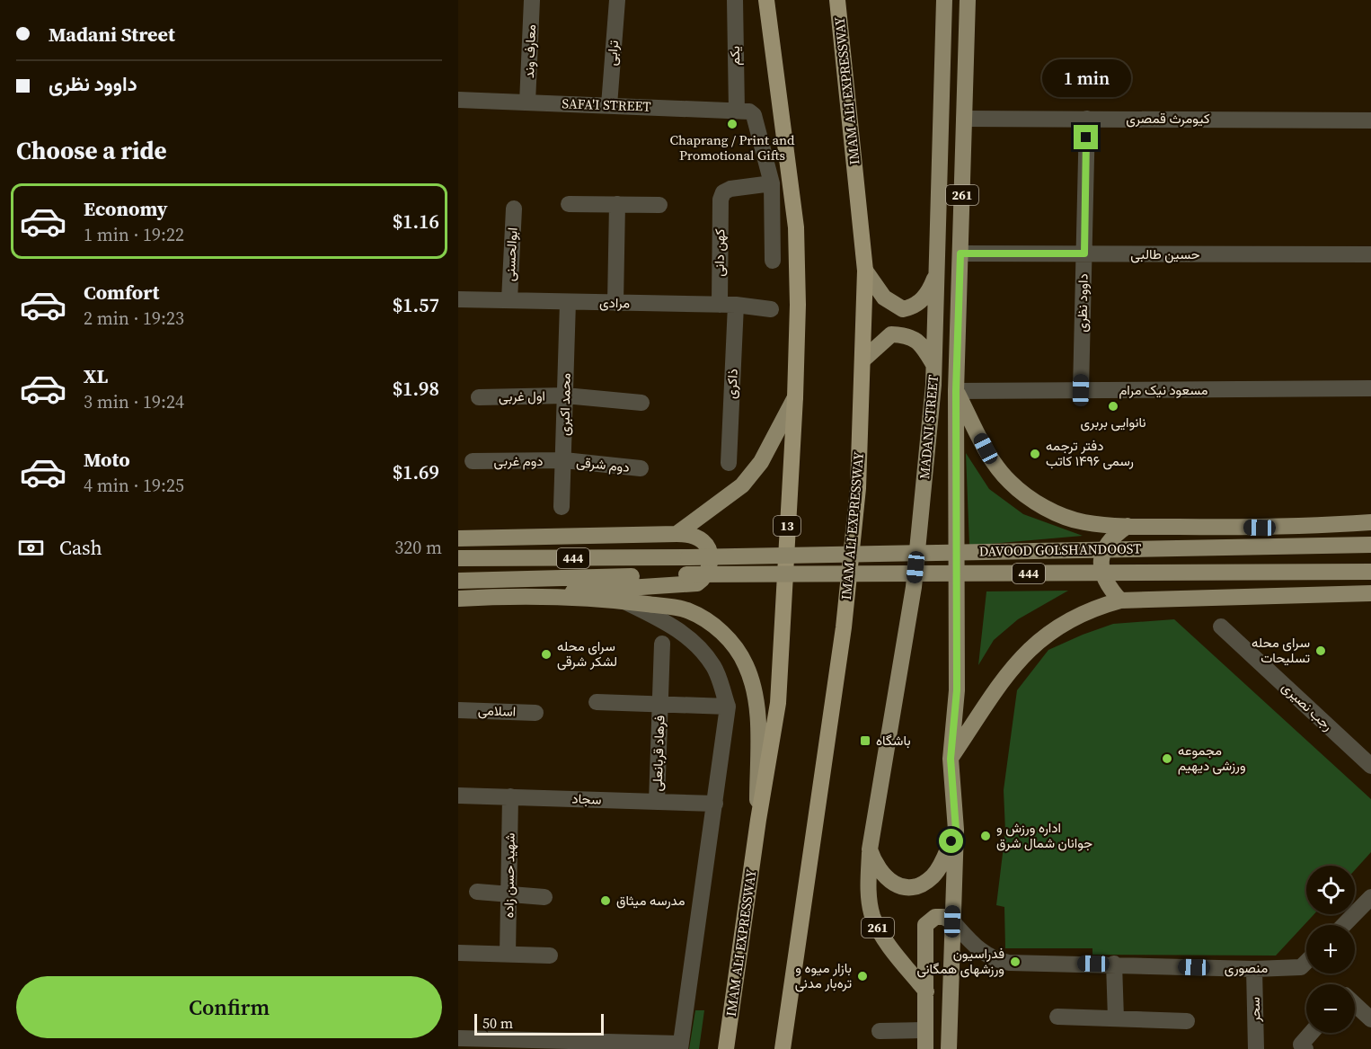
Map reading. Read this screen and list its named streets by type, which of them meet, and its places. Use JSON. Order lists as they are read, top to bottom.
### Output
{
  "streets": {
    "highway": ["IMAM ALI EXPRESSWAY", "13"],
    "main road": [
      "261",
      "MADANI STREET",
      "DAVOOD GOLSHANDOOST",
      "444"
    ],
    "street": [
      "معارف وند",
      "ترابی",
      "یکم",
      "SAFA'I STREET",
      "کیومرث قمصری",
      "کهن دانی",
      "ابوالحسنی",
      "حسین طالبی",
      "مرادی",
      "داوود نظری",
      "ذاکری",
      "مسعود نیک مرام",
      "اول غربی",
      "محمد اکبری",
      "دوم غربی",
      "دوم شرقی",
      "رجب نصیری",
      "اسلامی",
      "فرهاد قربانعلی",
      "سجاد",
      "شهید حسن زاده",
      "منصوری",
      "سحر"
    ]
  },
  "crossings": [
    ["معارف وند", "SAFA'I STREET"],
    ["ترابی", "SAFA'I STREET"],
    ["یکم", "SAFA'I STREET"],
    ["SAFA'I STREET", "کهن دانی"],
    ["کیومرث قمصری", "داوود نظری"],
    ["کیومرث قمصری", "MADANI STREET"],
    ["کهن دانی", "مرادی"],
    ["کهن دانی", "ذاکری"],
    ["ابوالحسنی", "مرادی"],
    ["حسین طالبی", "داوود نظری"],
    ["حسین طالبی", "MADANI STREET"],
    ["مرادی", "ذاکری"],
    ["مرادی", "محمد اکبری"],
    ["داوود نظری", "مسعود نیک مرام"],
    ["مسعود نیک مرام", "MADANI STREET"],
    ["اول غربی", "محمد اکبری"],
    ["محمد اکبری", "دوم غربی"],
    ["محمد اکبری", "دوم شرقی"],
    ["MADANI STREET", "منصوری"],
    ["دوم غربی", "دوم شرقی"],
    ["فرهاد قربانعلی", "سجاد"],
    ["سجاد", "شهید حسن زاده"],
    ["منصوری", "سحر"]
  ],
  "places": {
    "other": [
      "Chaprang / Print and Promotional Gifts",
      "نانوایی بربری",
      "دفتر ترجمه رسمی ۱۴۹۶ کاتب",
      "سرای محله تسلیحات",
      "سرای محله لشکر شرقی",
      "مجموعه ورزشی دیهیم",
      "اداره ورزش و جوانان شمال شرق",
      "مدرسه میثاق",
      "فدراسیون ورزشهای همگانی",
      "بازار میوه و تره‌بار مدنی"
    ],
    "transit": ["باشگاه"]
  },
  "scale_bar": "50 m",
  "page": {
    "banner": ["Madani Street", "داوود نظری"],
    "bubble": "1 min",
    "heading": "Choose a ride",
    "list": [
      {
        "name": "Economy",
        "note": "1 min · 19:22",
        "value": "$1.16"
      },
      {
        "name": "Comfort",
        "note": "2 min · 19:23",
        "value": "$1.57"
      },
      {
        "name": "XL",
        "note": "3 min · 19:24",
        "value": "$1.98"
      },
      {
        "name": "Moto",
        "note": "4 min · 19:25",
        "value": "$1.69"
      }
    ],
    "pay": ["Cash", "320 m"],
    "map_buttons": ["+", "−"],
    "buttons": "Confirm",
    "scale": "50 m"
  }
}
